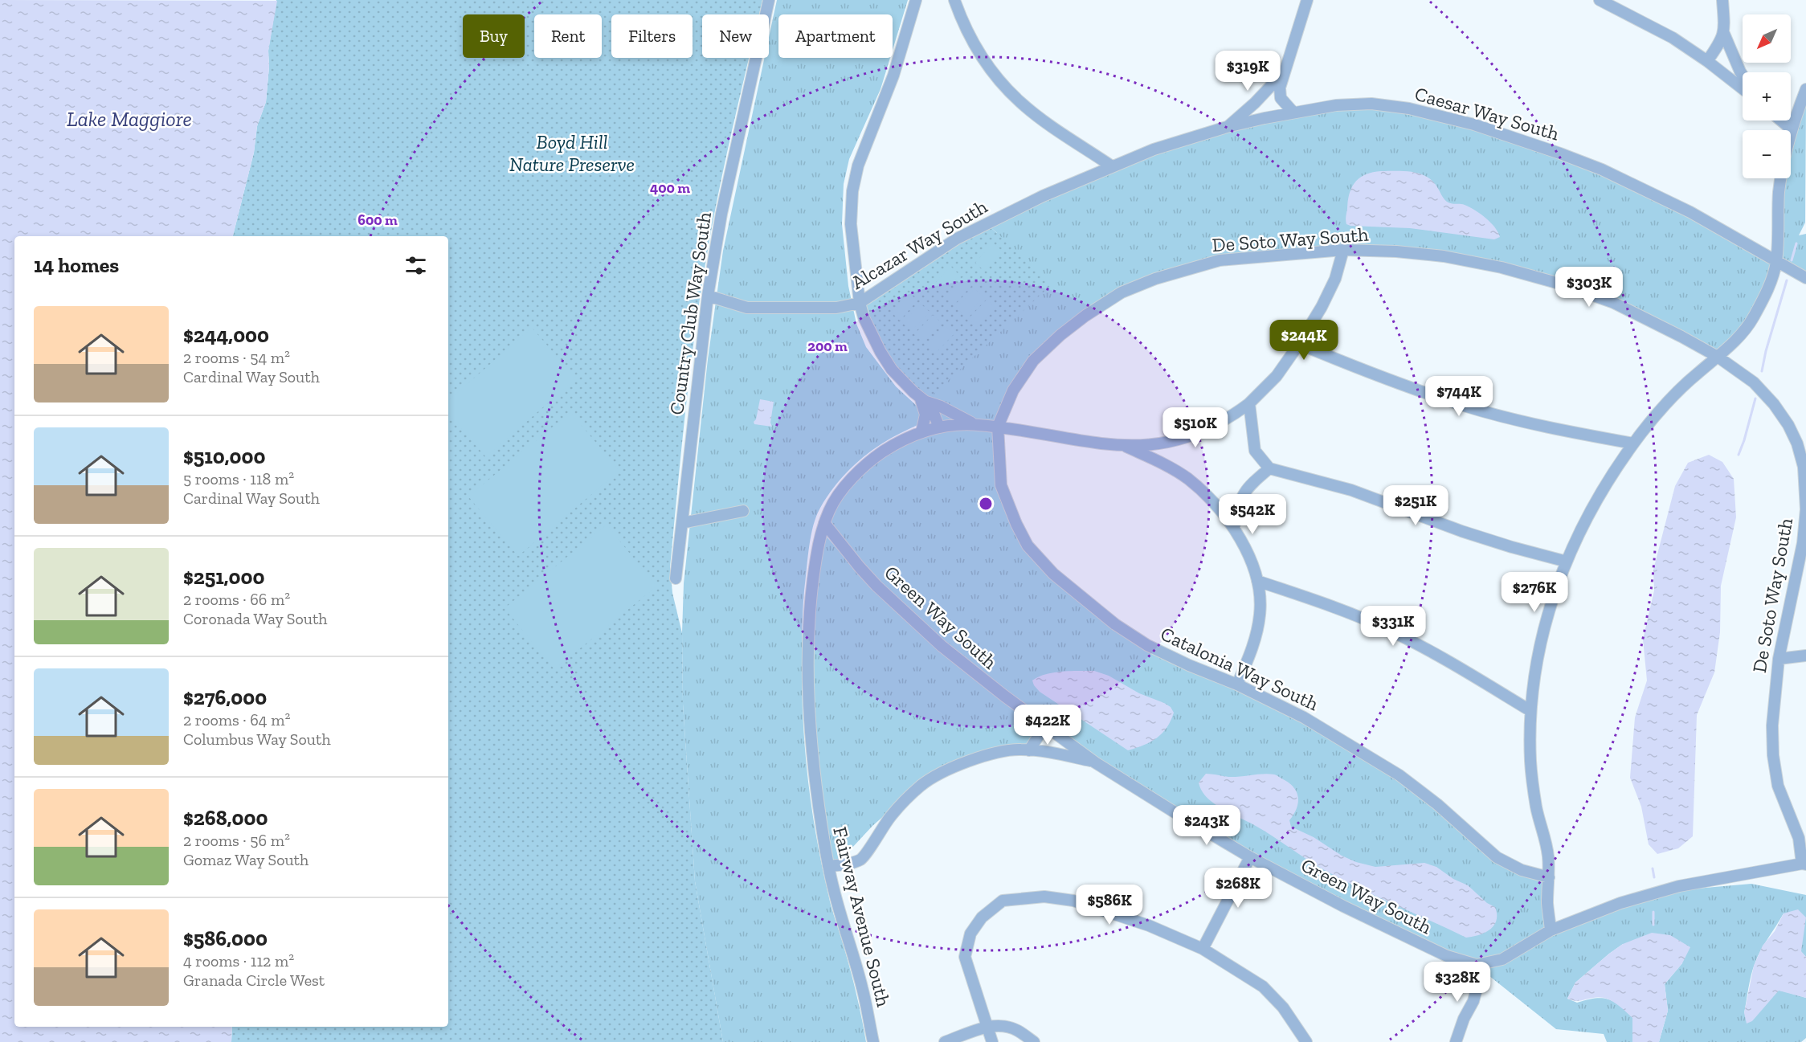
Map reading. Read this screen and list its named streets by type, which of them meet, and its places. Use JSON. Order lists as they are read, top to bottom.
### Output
{
  "streets": {
    "street": [
      "Caesar Way South",
      "De Soto Way South",
      "Alcazar Way South",
      "Country Club Way South",
      "Green Way South",
      "Catalonia Way South",
      "Fairway Avenue South"
    ]
  },
  "crossings": [
    ["Caesar Way South", "Alcazar Way South"],
    ["De Soto Way South", "Catalonia Way South"],
    ["De Soto Way South", "Fairway Avenue South"],
    ["Alcazar Way South", "Country Club Way South"],
    ["Green Way South", "Fairway Avenue South"],
    ["Catalonia Way South", "Fairway Avenue South"]
  ],
  "water": ["Lake Maggiore"],
  "parks": ["Boyd Hill Nature Preserve"],
  "north": "bottom left",
  "page": {
    "map_buttons": ["+", "−"],
    "chip": [
      "Buy",
      "Rent",
      "Filters",
      "New",
      "Apartment"
    ],
    "price": [
      "$319K",
      "$303K",
      "$244K",
      "$744K",
      "$510K",
      "$251K",
      "$542K",
      "$276K",
      "$331K",
      "$422K",
      "$243K",
      "$268K",
      "$586K",
      "$328K"
    ],
    "heading": "14 homes",
    "list": [
      {
        "name": "$244,000",
        "note": "2 rooms · 54 m² · Cardinal Way South"
      },
      {
        "name": "$510,000",
        "note": "5 rooms · 118 m² · Cardinal Way South"
      },
      {
        "name": "$251,000",
        "note": "2 rooms · 66 m² · Coronada Way South"
      },
      {
        "name": "$276,000",
        "note": "2 rooms · 64 m² · Columbus Way South"
      },
      {
        "name": "$268,000",
        "note": "2 rooms · 56 m² · Gomaz Way South"
      },
      {
        "name": "$586,000",
        "note": "4 rooms · 112 m² · Granada Circle West"
      }
    ]
  },
  "rings": ["400 m", "600 m", "200 m"]
}
